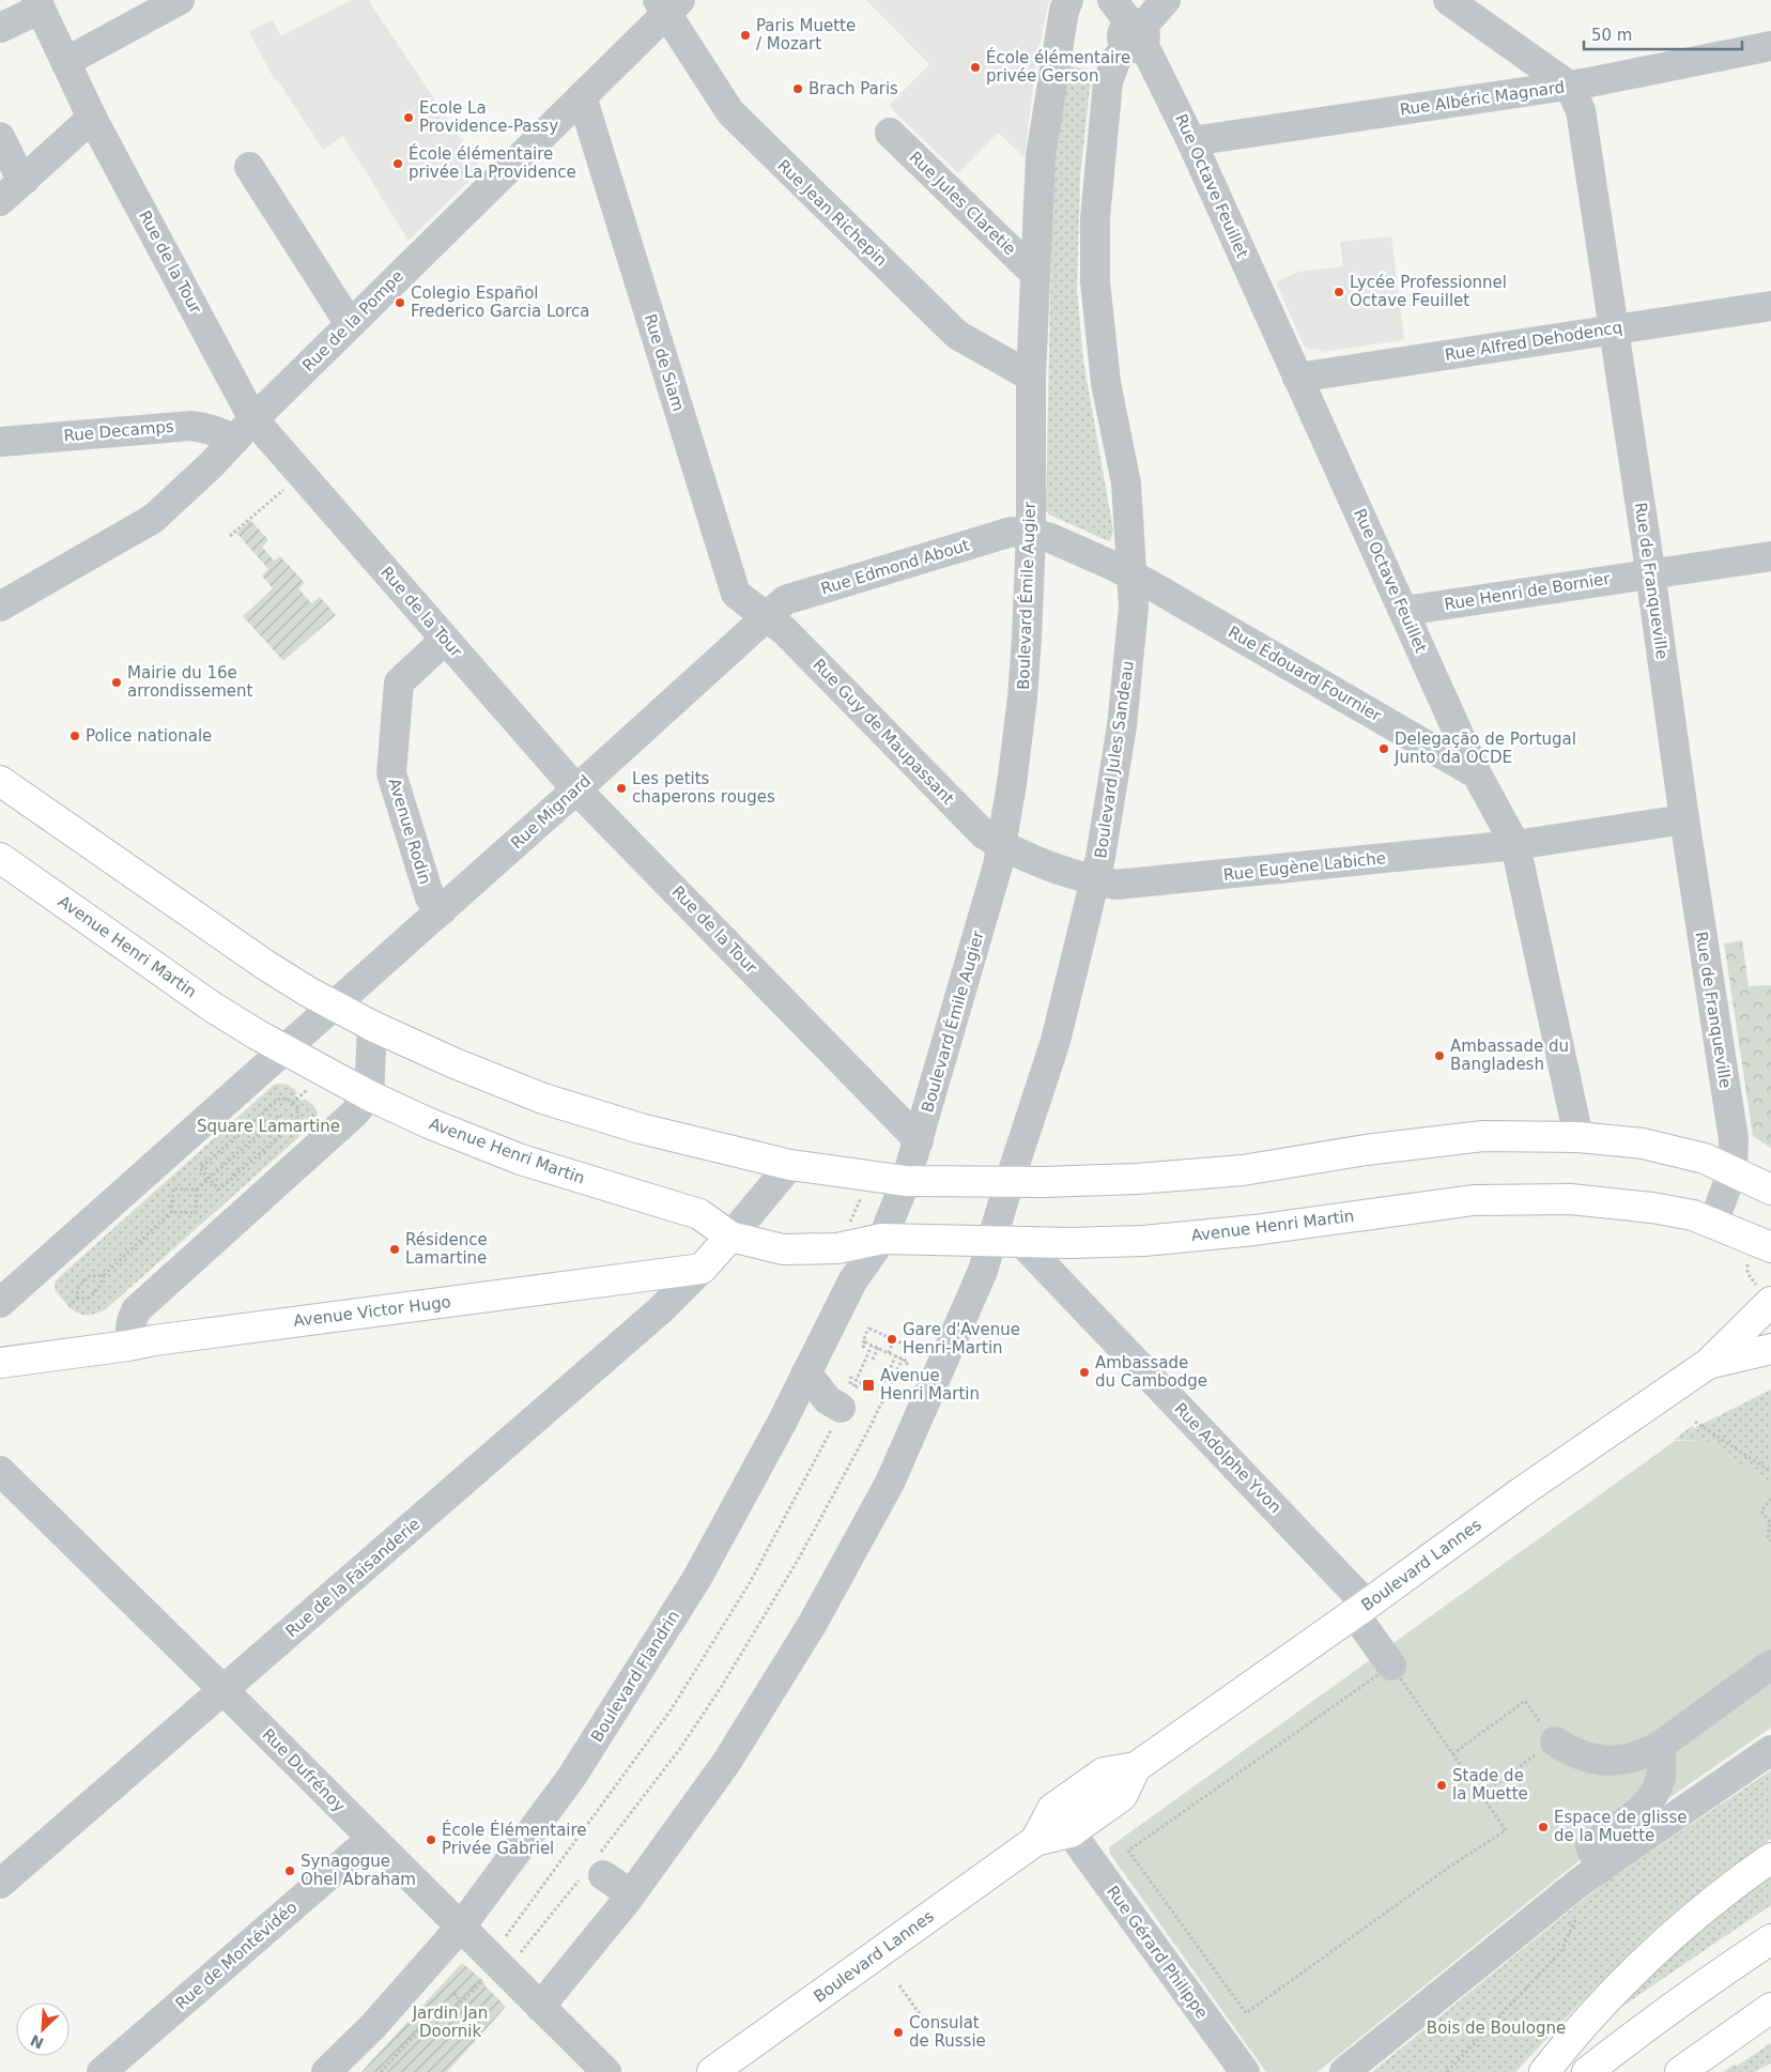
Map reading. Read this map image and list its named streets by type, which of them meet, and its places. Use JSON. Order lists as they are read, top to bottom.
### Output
{
  "streets": {
    "main road": ["Avenue Henri Martin", "Avenue Victor Hugo", "Boulevard Lannes"],
    "street": [
      "Rue Albéric Magnard",
      "Rue Octave Feuillet",
      "Rue Jules Claretie",
      "Rue Jean Richepin",
      "Rue de la Tour",
      "Rue de la Pompe",
      "Rue Alfred Dehodencq",
      "Rue de Siam",
      "Rue Decamps",
      "Rue Edmond About",
      "Rue de Franqueville",
      "Rue Henri de Bornier",
      "Boulevard Émile Augier",
      "Rue Édouard Fournier",
      "Rue Guy de Maupassant",
      "Boulevard Jules Sandeau",
      "Rue Mignard",
      "Avenue Rodin",
      "Rue Eugène Labiche",
      "Rue Adolphe Yvon",
      "Rue de la Faisanderie",
      "Boulevard Flandrin",
      "Rue Dufrénoy",
      "Rue Gérard Philippe",
      "Rue de Montévidéo"
    ]
  },
  "crossings": [
    ["Rue Albéric Magnard", "Rue Octave Feuillet"],
    ["Rue Albéric Magnard", "Rue de Franqueville"],
    ["Rue Octave Feuillet", "Rue Alfred Dehodencq"],
    ["Rue Octave Feuillet", "Rue Henri de Bornier"],
    ["Rue Octave Feuillet", "Rue Édouard Fournier"],
    ["Rue Octave Feuillet", "Boulevard Jules Sandeau"],
    ["Rue Octave Feuillet", "Rue Eugène Labiche"],
    ["Rue Jules Claretie", "Boulevard Émile Augier"],
    ["Rue Jean Richepin", "Rue de la Pompe"],
    ["Rue Jean Richepin", "Boulevard Émile Augier"],
    ["Rue de la Tour", "Rue de la Pompe"],
    ["Rue de la Tour", "Boulevard Émile Augier"],
    ["Rue de la Tour", "Rue Mignard"],
    ["Rue de la Tour", "Avenue Rodin"],
    ["Rue de la Pompe", "Rue de Siam"],
    ["Rue de la Pompe", "Rue Decamps"],
    ["Rue Alfred Dehodencq", "Rue de Franqueville"],
    ["Rue de Siam", "Rue Edmond About"],
    ["Rue de Siam", "Rue Guy de Maupassant"],
    ["Rue de Siam", "Rue Mignard"],
    ["Rue Edmond About", "Boulevard Émile Augier"],
    ["Rue Edmond About", "Rue Édouard Fournier"],
    ["Rue Edmond About", "Rue Guy de Maupassant"],
    ["Rue Edmond About", "Boulevard Jules Sandeau"],
    ["Rue Edmond About", "Rue Mignard"],
    ["Rue de Franqueville", "Rue Henri de Bornier"],
    ["Rue de Franqueville", "Rue Eugène Labiche"],
    ["Rue de Franqueville", "Avenue Henri Martin"],
    ["Boulevard Émile Augier", "Rue Guy de Maupassant"],
    ["Boulevard Émile Augier", "Avenue Henri Martin"],
    ["Boulevard Émile Augier", "Boulevard Flandrin"],
    ["Rue Édouard Fournier", "Boulevard Jules Sandeau"],
    ["Rue Guy de Maupassant", "Boulevard Jules Sandeau"],
    ["Rue Guy de Maupassant", "Rue Mignard"],
    ["Rue Guy de Maupassant", "Rue Eugène Labiche"],
    ["Boulevard Jules Sandeau", "Rue Eugène Labiche"],
    ["Boulevard Jules Sandeau", "Avenue Henri Martin"],
    ["Rue Mignard", "Avenue Rodin"],
    ["Rue Mignard", "Avenue Henri Martin"],
    ["Avenue Henri Martin", "Rue Adolphe Yvon"],
    ["Avenue Henri Martin", "Boulevard Flandrin"],
    ["Avenue Victor Hugo", "Rue de la Faisanderie"],
    ["Rue Adolphe Yvon", "Boulevard Lannes"],
    ["Boulevard Lannes", "Rue Gérard Philippe"],
    ["Rue de la Faisanderie", "Rue Dufrénoy"],
    ["Boulevard Flandrin", "Rue Dufrénoy"],
    ["Rue Dufrénoy", "Rue de Montévidéo"]
  ],
  "parks": ["Square Lamartine", "Jardin Jan Doornik", "Bois de Boulogne"],
  "places": {
    "other": [
      "Paris Muette / Mozart",
      "École élémentaire privée Gerson",
      "Brach Paris",
      "Ecole La Providence-Passy",
      "École élémentaire privée La Providence",
      "Lycée Professionnel Octave Feuillet",
      "Colegio Español Frederico Garcia Lorca",
      "Mairie du 16e arrondissement",
      "Police nationale",
      "Delegação de Portugal Junto da OCDE",
      "Les petits chaperons rouges",
      "Ambassade du Bangladesh",
      "Résidence Lamartine",
      "Gare d'Avenue Henri-Martin",
      "Ambassade du Cambodge",
      "Stade de la Muette",
      "Espace de glisse de la Muette",
      "École Élémentaire Privée Gabriel",
      "Synagogue Ohel Abraham",
      "Consulat de Russie"
    ],
    "transit": ["Avenue Henri Martin"]
  },
  "scale_bar": "50 m",
  "north": "bottom left"
}
